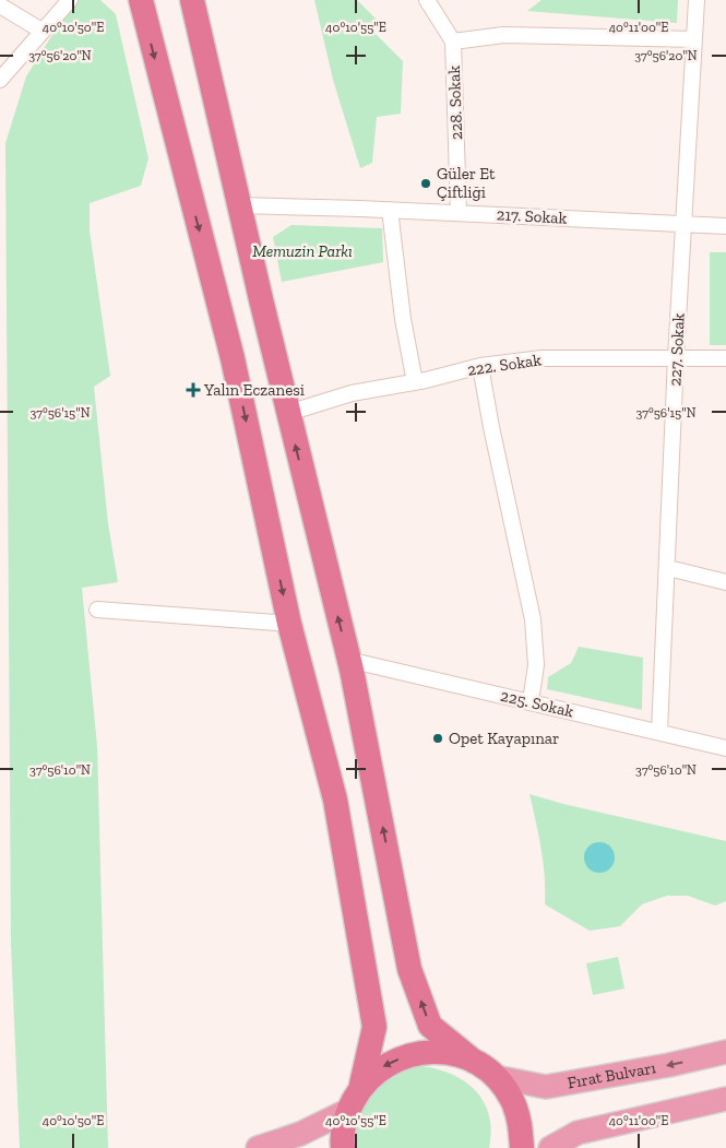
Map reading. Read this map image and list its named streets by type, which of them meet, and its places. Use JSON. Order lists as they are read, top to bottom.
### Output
{
  "streets": {
    "main road": ["Fırat Bulvarı"],
    "street": [
      "228. Sokak",
      "217. Sokak",
      "227. Sokak",
      "222. Sokak",
      "225. Sokak"
    ]
  },
  "crossings": [
    ["228. Sokak", "217. Sokak"],
    ["217. Sokak", "227. Sokak"],
    ["227. Sokak", "222. Sokak"],
    ["227. Sokak", "225. Sokak"]
  ],
  "parks": ["Memuzin Parkı"],
  "places": {
    "other": ["Güler Et Çiftliği", "Opet Kayapınar"],
    "health": ["Yalın Eczanesi"]
  },
  "coordinates": [
    "40°10'50\"E",
    "40°10'55\"E",
    "40°11'00\"E",
    "37°56'20\"N",
    "37°56'15\"N",
    "37°56'10\"N"
  ]
}
